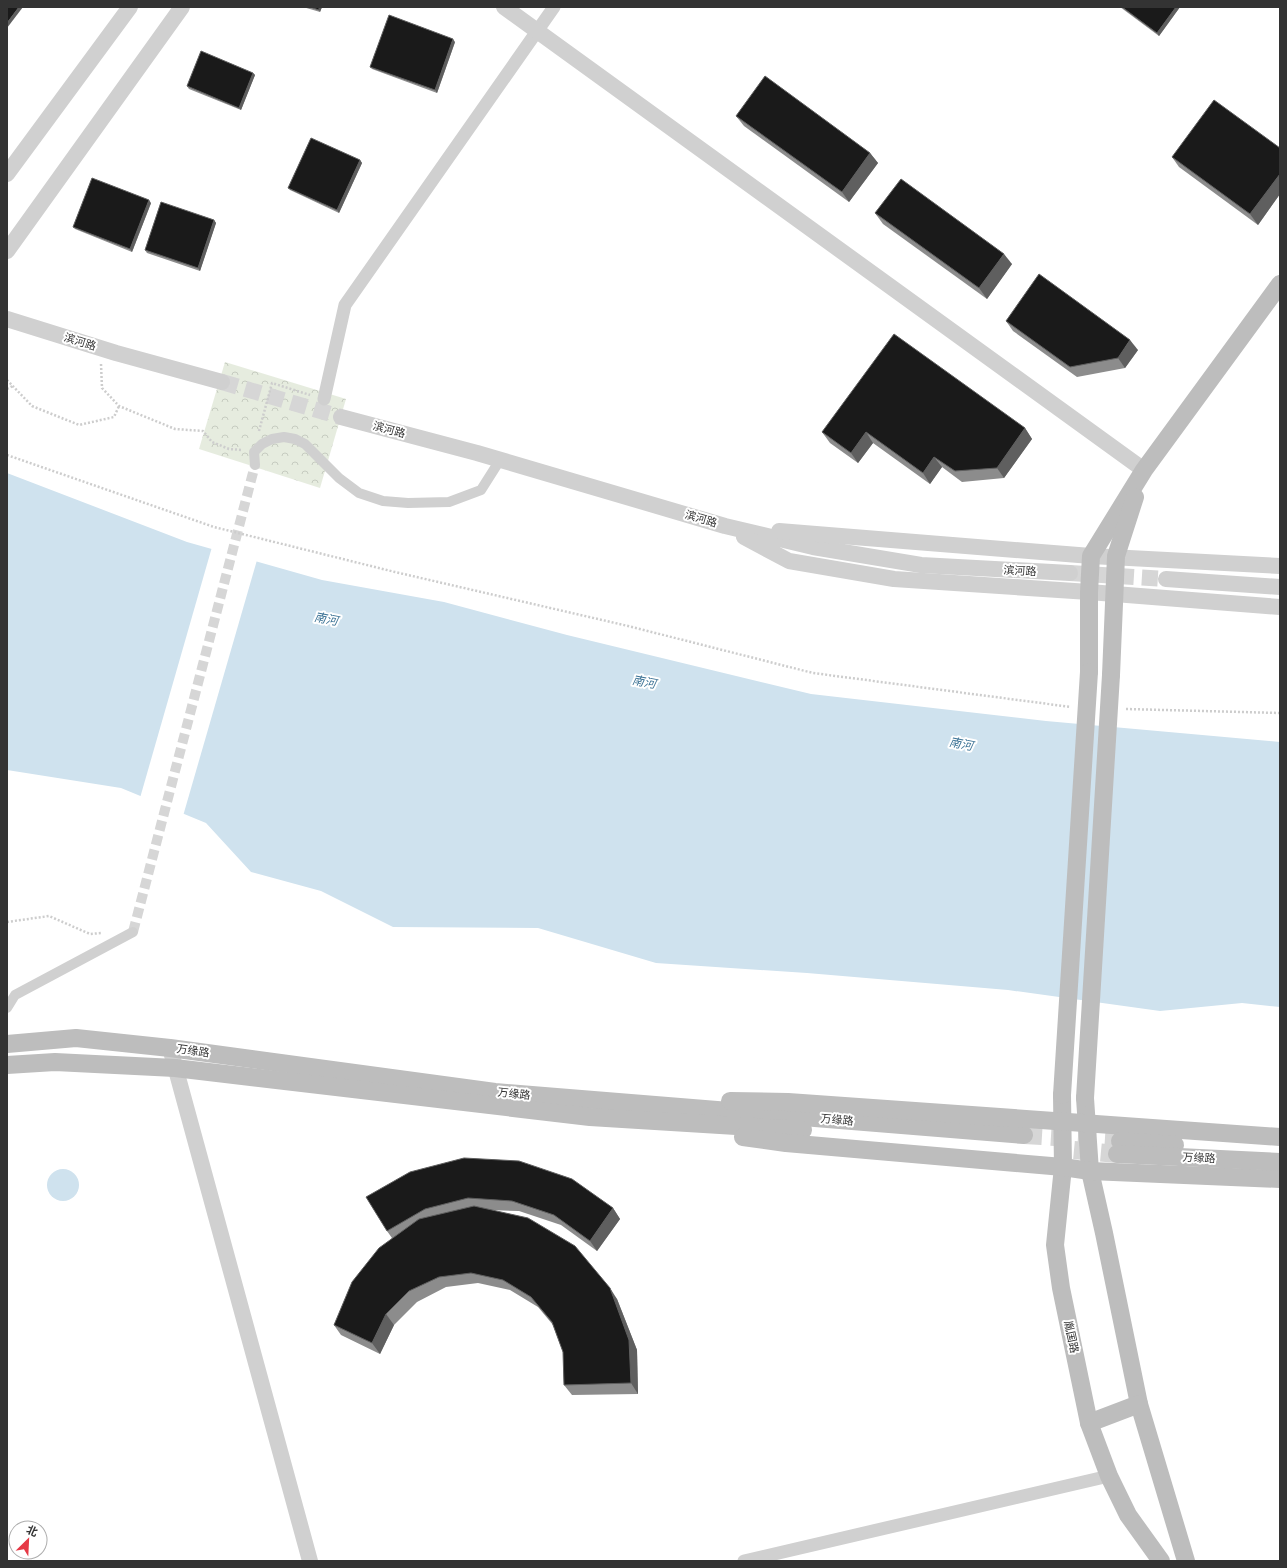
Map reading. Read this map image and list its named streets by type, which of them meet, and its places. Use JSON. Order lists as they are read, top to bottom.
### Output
{
  "streets": {
    "main road": ["万缘路", "胤国路"],
    "street": ["滨河路"]
  },
  "water": ["南河"],
  "north": "top right"
}
